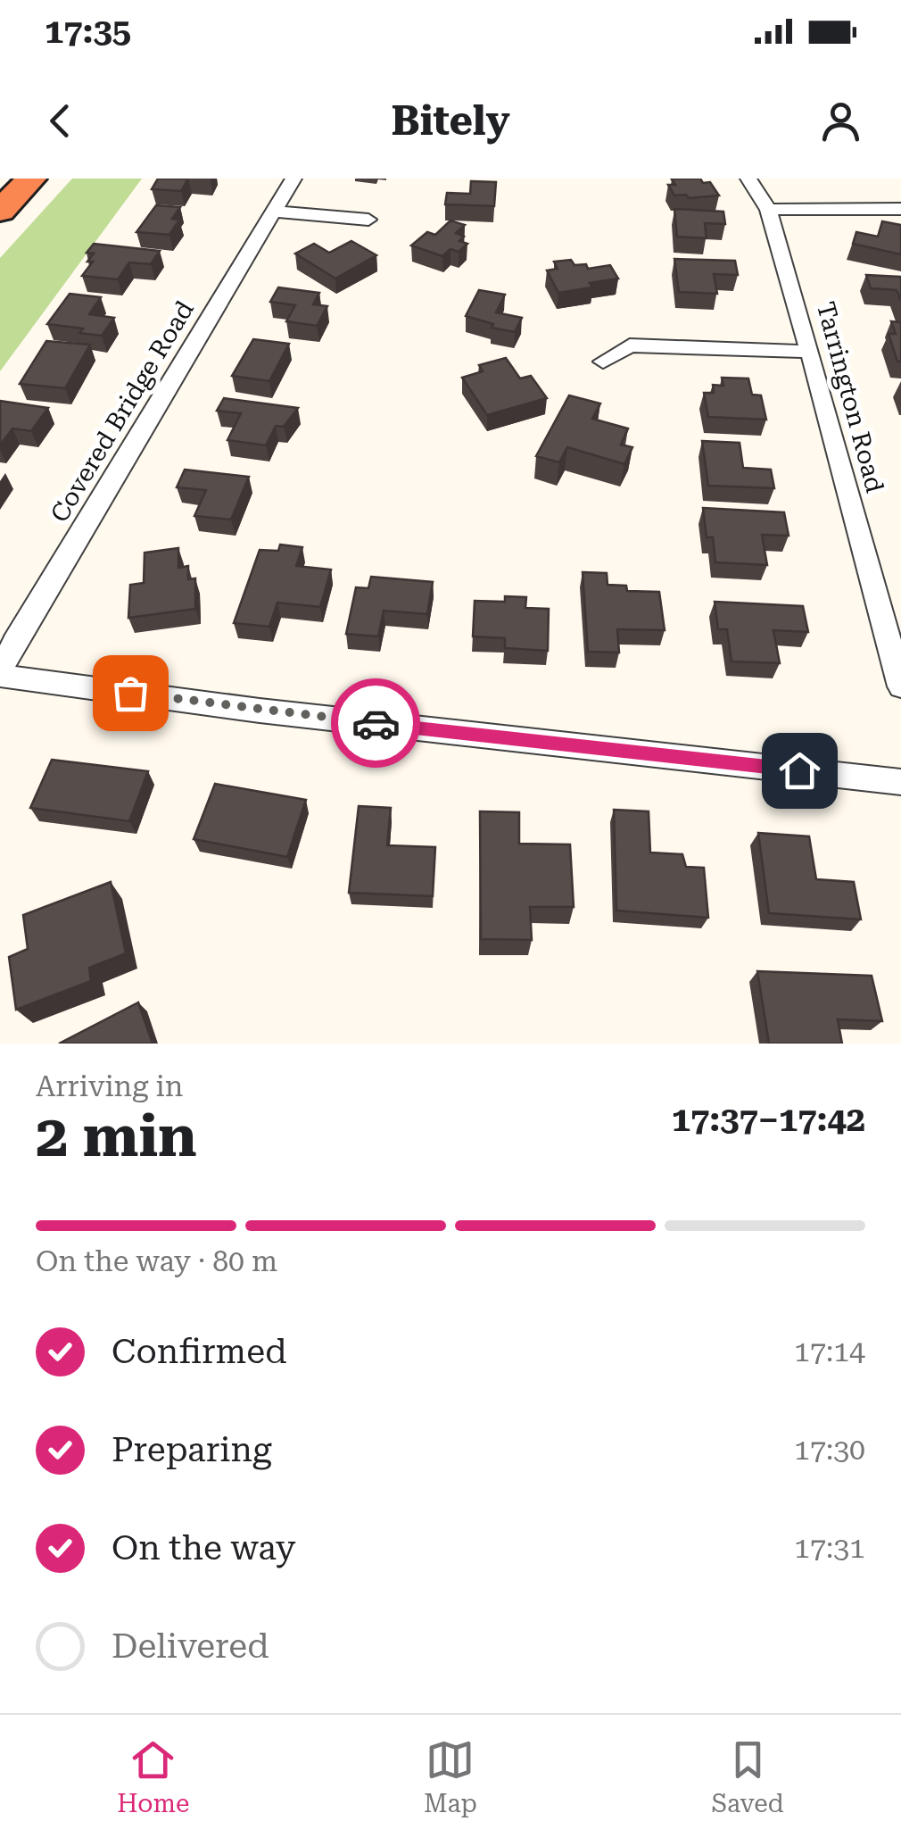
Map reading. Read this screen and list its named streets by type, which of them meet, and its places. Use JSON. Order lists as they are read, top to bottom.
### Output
{
  "streets": {
    "street": ["Tarrington Road", "Covered Bridge Road"]
  },
  "page": {
    "status": "17:35",
    "header": "Bitely",
    "heading": ["2 min", "Arriving in", "17:37–17:42"],
    "bar": "On the way · 80 m",
    "list": [
      ["Confirmed", "17:14"],
      ["Preparing", "17:30"],
      ["On the way", "17:31"],
      "Delivered"
    ],
    "tabs": ["Home", "Map", "Saved"]
  }
}
